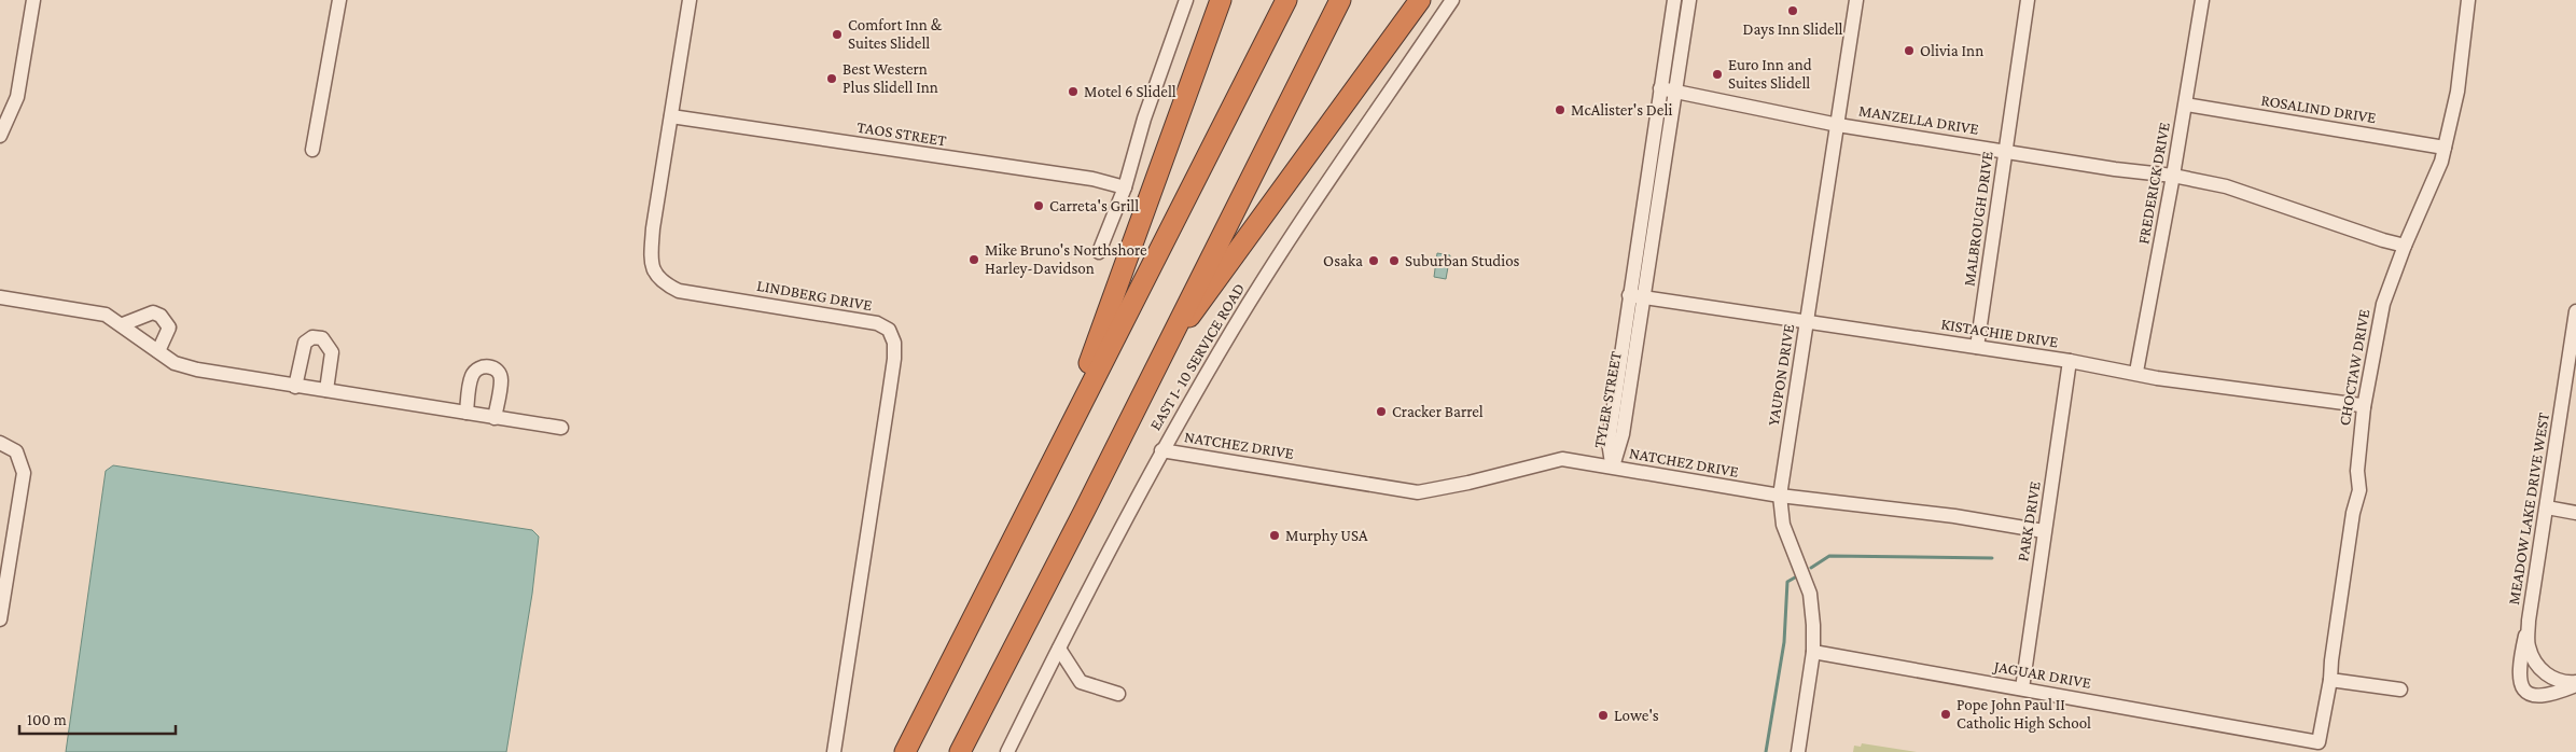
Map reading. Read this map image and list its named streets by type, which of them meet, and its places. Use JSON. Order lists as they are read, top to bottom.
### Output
{
  "streets": {
    "street": [
      "ROSALIND DRIVE",
      "MANZELLA DRIVE",
      "TAOS STREET",
      "FREDERICK DRIVE",
      "MALBROUGH DRIVE",
      "LINDBERG DRIVE",
      "KISTACHIE DRIVE",
      "EAST I- 10 SERVICE ROAD",
      "CHOCTAW DRIVE",
      "YAUPON DRIVE",
      "TYLER STREET",
      "NATCHEZ DRIVE",
      "MEADOW LAKE DRIVE WEST",
      "PARK DRIVE",
      "JAGUAR DRIVE"
    ]
  },
  "crossings": [
    ["ROSALIND DRIVE", "FREDERICK DRIVE"],
    ["ROSALIND DRIVE", "CHOCTAW DRIVE"],
    ["MANZELLA DRIVE", "FREDERICK DRIVE"],
    ["MANZELLA DRIVE", "MALBROUGH DRIVE"],
    ["MANZELLA DRIVE", "CHOCTAW DRIVE"],
    ["MANZELLA DRIVE", "YAUPON DRIVE"],
    ["MANZELLA DRIVE", "TYLER STREET"],
    ["TAOS STREET", "LINDBERG DRIVE"],
    ["FREDERICK DRIVE", "KISTACHIE DRIVE"],
    ["MALBROUGH DRIVE", "KISTACHIE DRIVE"],
    ["KISTACHIE DRIVE", "CHOCTAW DRIVE"],
    ["KISTACHIE DRIVE", "YAUPON DRIVE"],
    ["KISTACHIE DRIVE", "TYLER STREET"],
    ["KISTACHIE DRIVE", "PARK DRIVE"],
    ["EAST I- 10 SERVICE ROAD", "NATCHEZ DRIVE"],
    ["CHOCTAW DRIVE", "JAGUAR DRIVE"],
    ["YAUPON DRIVE", "NATCHEZ DRIVE"],
    ["YAUPON DRIVE", "JAGUAR DRIVE"],
    ["TYLER STREET", "NATCHEZ DRIVE"],
    ["NATCHEZ DRIVE", "PARK DRIVE"],
    ["PARK DRIVE", "JAGUAR DRIVE"]
  ],
  "places": [
    "Days Inn Slidell",
    "Comfort Inn & Suites Slidell",
    "Olivia Inn",
    "Euro Inn and Suites Slidell",
    "Best Western Plus Slidell Inn",
    "Motel 6 Slidell",
    "McAlister's Deli",
    "Carreta's Grill",
    "Mike Bruno's Northshore Harley-Davidson",
    "Osaka",
    "Suburban Studios",
    "Cracker Barrel",
    "Murphy USA",
    "Pope John Paul II Catholic High School",
    "Lowe's"
  ],
  "scale_bar": "100 m"
}
